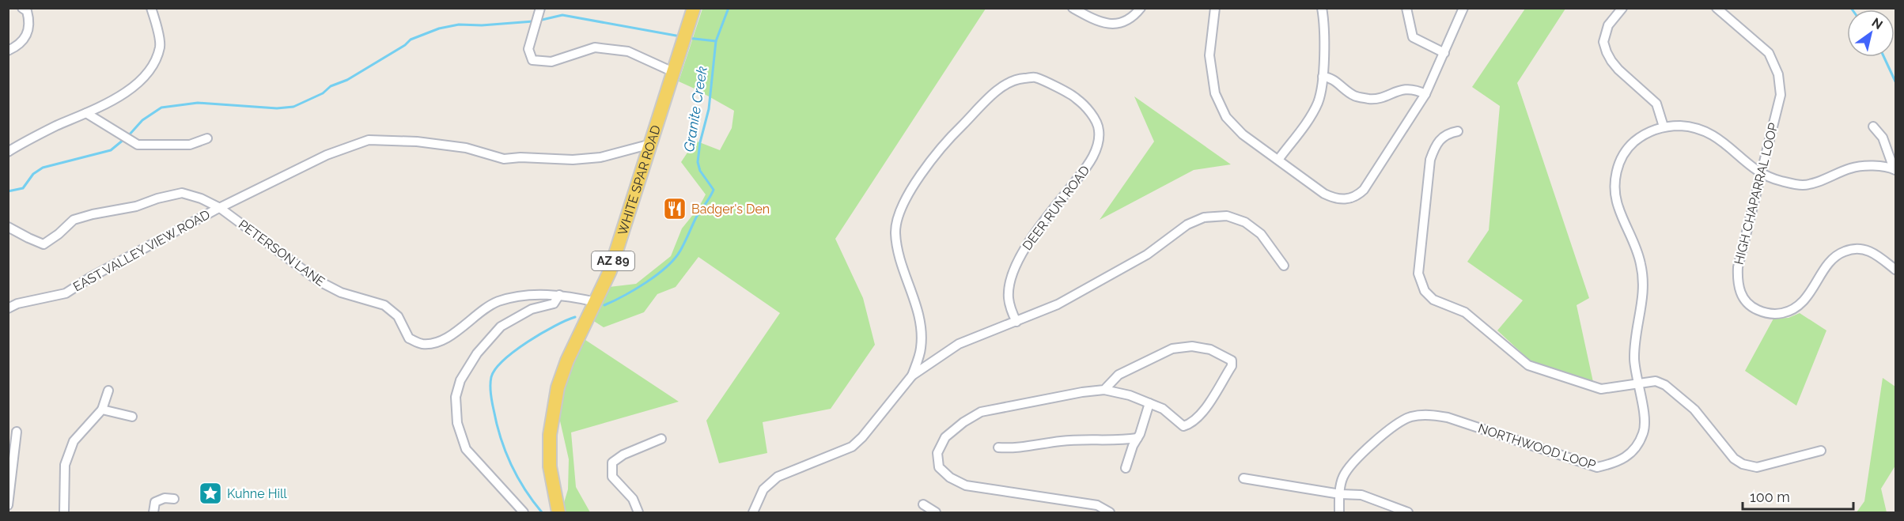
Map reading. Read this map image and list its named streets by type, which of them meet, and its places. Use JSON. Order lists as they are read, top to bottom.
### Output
{
  "streets": {
    "main road": ["WHITE SPAR ROAD", "AZ 89"],
    "street": [
      "HIGH CHAPARRAL LOOP",
      "DEER RUN ROAD",
      "EAST VALLEY VIEW ROAD",
      "PETERSON LANE",
      "NORTHWOOD LOOP"
    ]
  },
  "crossings": [
    ["WHITE SPAR ROAD", "EAST VALLEY VIEW ROAD"],
    ["WHITE SPAR ROAD", "PETERSON LANE"],
    ["HIGH CHAPARRAL LOOP", "NORTHWOOD LOOP"],
    ["EAST VALLEY VIEW ROAD", "PETERSON LANE"]
  ],
  "water": ["Granite Creek"],
  "places": {
    "restaurant": ["Badger's Den"],
    "place": ["Kuhne Hill"]
  },
  "scale_bar": "100 m",
  "north": "top right"
}
